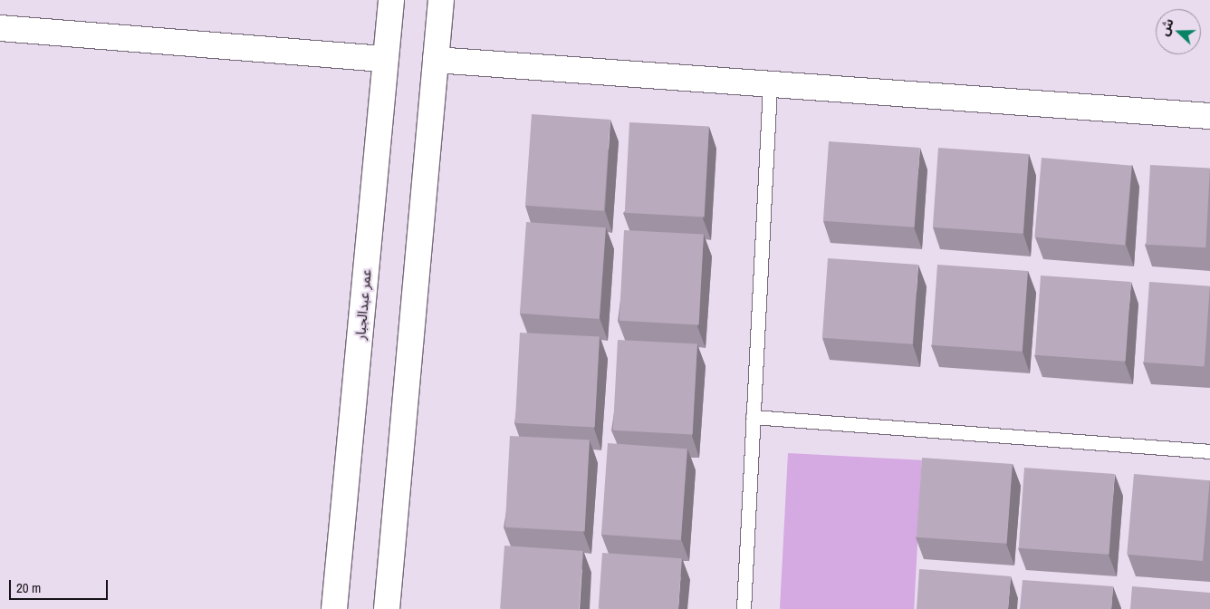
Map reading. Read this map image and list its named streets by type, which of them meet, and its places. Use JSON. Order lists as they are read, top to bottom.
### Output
{
  "streets": {
    "street": ["عمر عبدالجبار"]
  },
  "scale_bar": "20 m",
  "north": "left"
}
